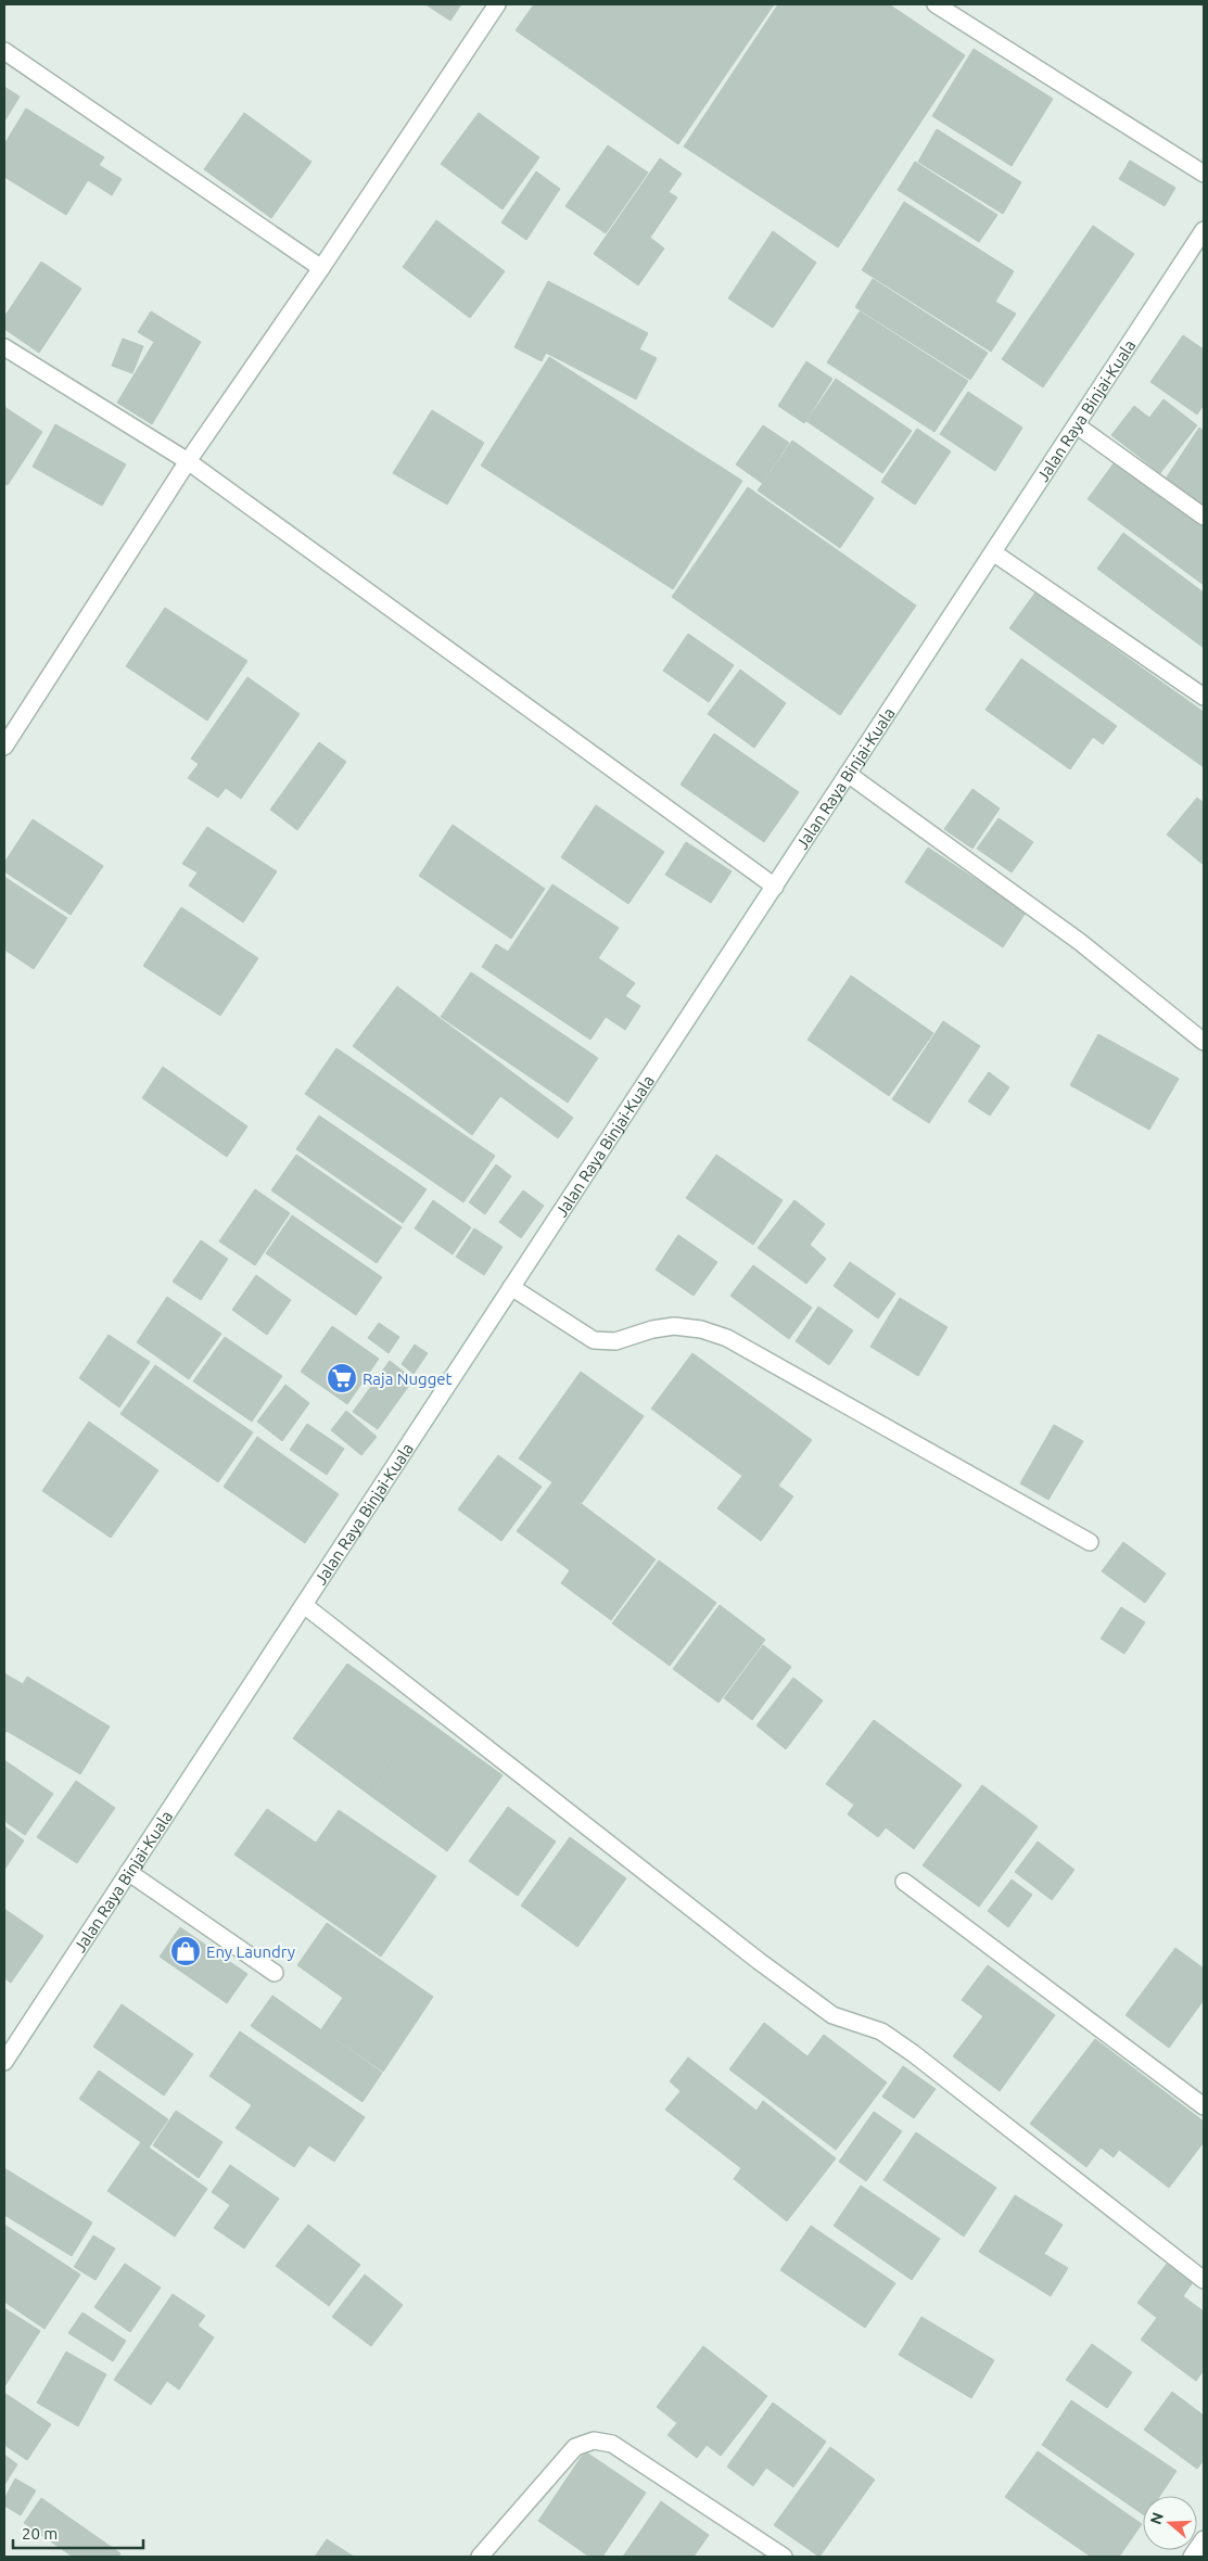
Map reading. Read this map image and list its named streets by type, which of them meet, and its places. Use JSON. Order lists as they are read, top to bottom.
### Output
{
  "streets": {
    "street": ["Jalan Raya Binjai-Kuala"]
  },
  "places": {
    "supermarket": ["Raja Nugget"],
    "shop": ["Eny Laundry"]
  },
  "scale_bar": "20 m",
  "north": "left"
}
